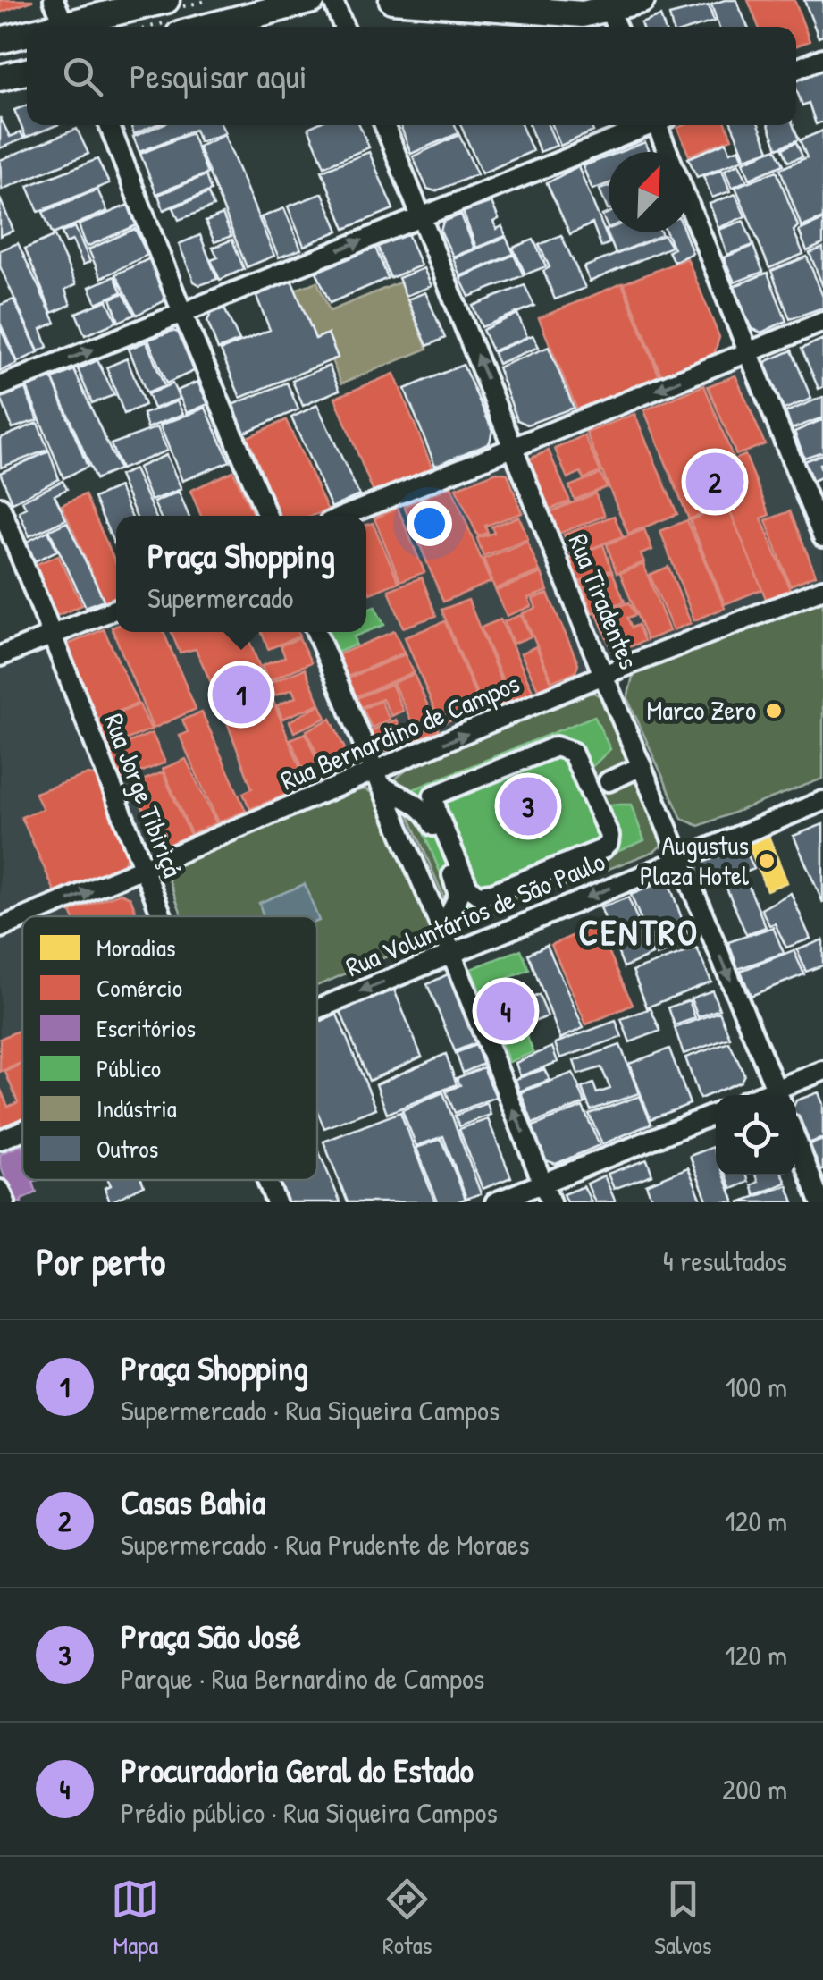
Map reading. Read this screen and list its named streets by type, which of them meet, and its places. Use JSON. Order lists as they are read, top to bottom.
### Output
{
  "streets": {
    "street": [
      "Rua Tiradentes",
      "Rua Bernardino de Campos",
      "Rua Jorge Tibiriçá",
      "Rua Voluntários de São Paulo"
    ]
  },
  "crossings": [
    ["Rua Tiradentes", "Rua Bernardino de Campos"],
    ["Rua Tiradentes", "Rua Voluntários de São Paulo"],
    ["Rua Bernardino de Campos", "Rua Jorge Tibiriçá"]
  ],
  "one_way": ["Rua Bernardino de Campos", "Rua Voluntários de São Paulo"],
  "districts": ["CENTRO"],
  "places": ["Marco Zero", "Augustus Plaza Hotel"],
  "legend": [
    "Moradias",
    "Comércio",
    "Escritórios",
    "Público",
    "Indústria",
    "Outros"
  ],
  "north": "top right",
  "page": {
    "search": "Pesquisar aqui",
    "pins": [
      "2",
      "1",
      "3",
      "4"
    ],
    "popup": ["Praça Shopping", "Supermercado"],
    "heading": ["Por perto", "4 resultados"],
    "list": [
      {
        "mark": "1",
        "name": "Praça Shopping",
        "note": "Supermercado · Rua Siqueira Campos",
        "value": "100 m"
      },
      {
        "mark": "2",
        "name": "Casas Bahia",
        "note": "Supermercado · Rua Prudente de Moraes",
        "value": "120 m"
      },
      {
        "mark": "3",
        "name": "Praça São José",
        "note": "Parque · Rua Bernardino de Campos",
        "value": "120 m"
      },
      {
        "mark": "4",
        "name": "Procuradoria Geral do Estado",
        "note": "Prédio público · Rua Siqueira Campos",
        "value": "200 m"
      }
    ],
    "nav": ["Mapa", "Rotas", "Salvos"]
  }
}
